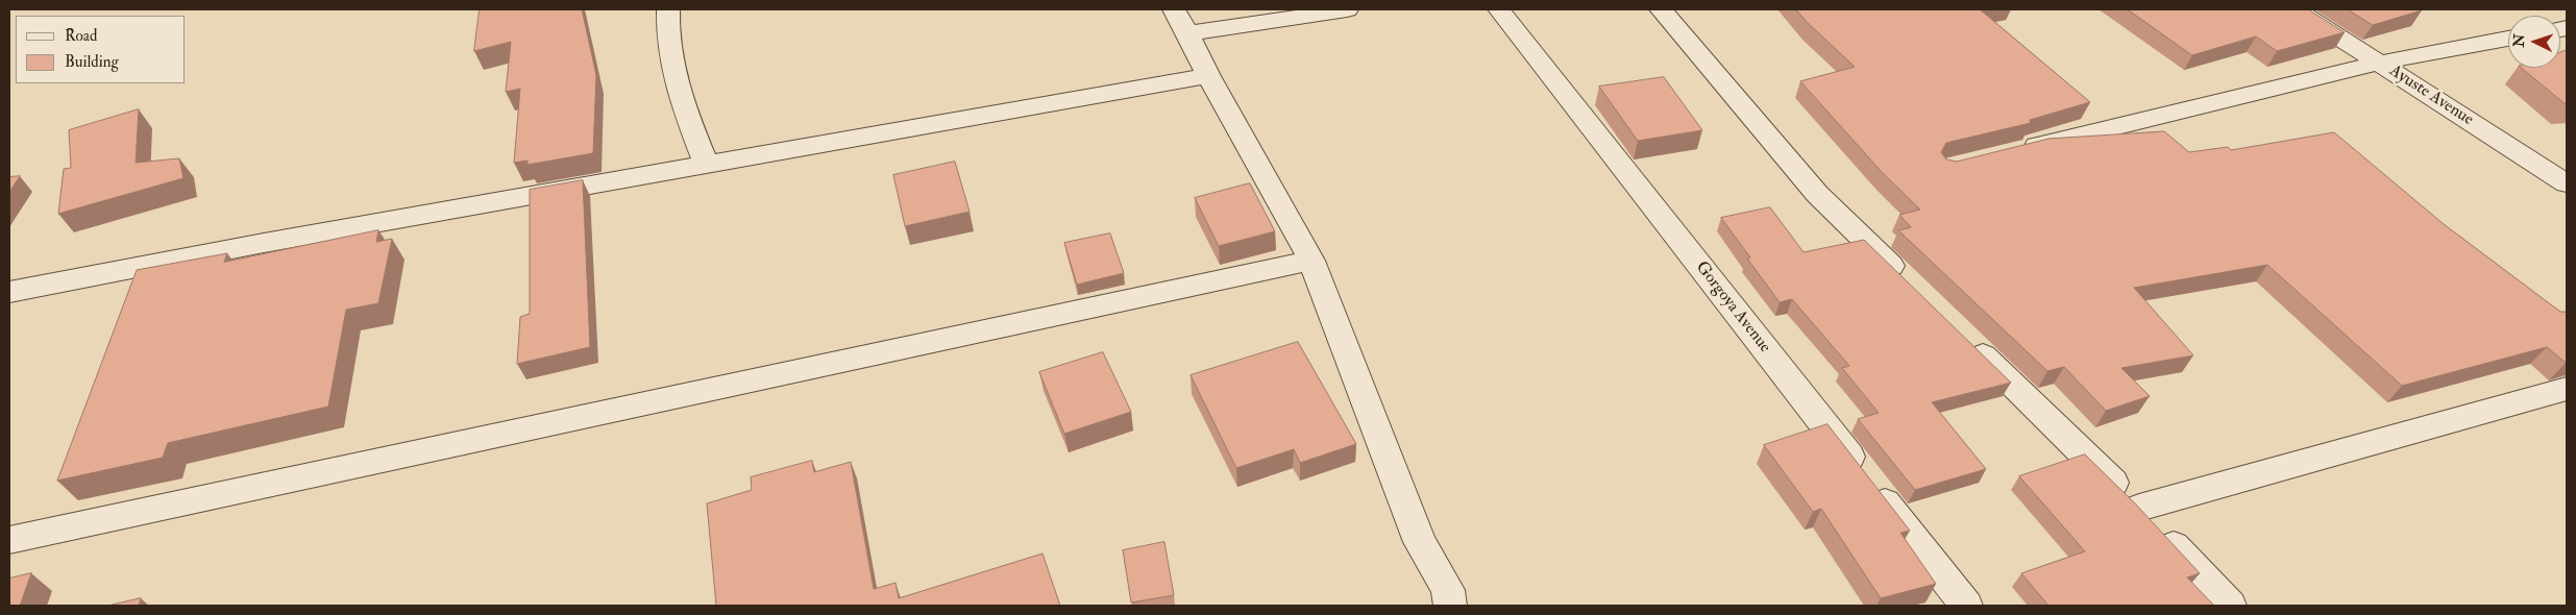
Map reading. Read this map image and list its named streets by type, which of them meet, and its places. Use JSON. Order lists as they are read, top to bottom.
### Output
{
  "streets": {
    "street": ["Ayuste Avenue", "Gorgoya Avenue"]
  },
  "legend": ["Road", "Building"],
  "north": "left"
}
